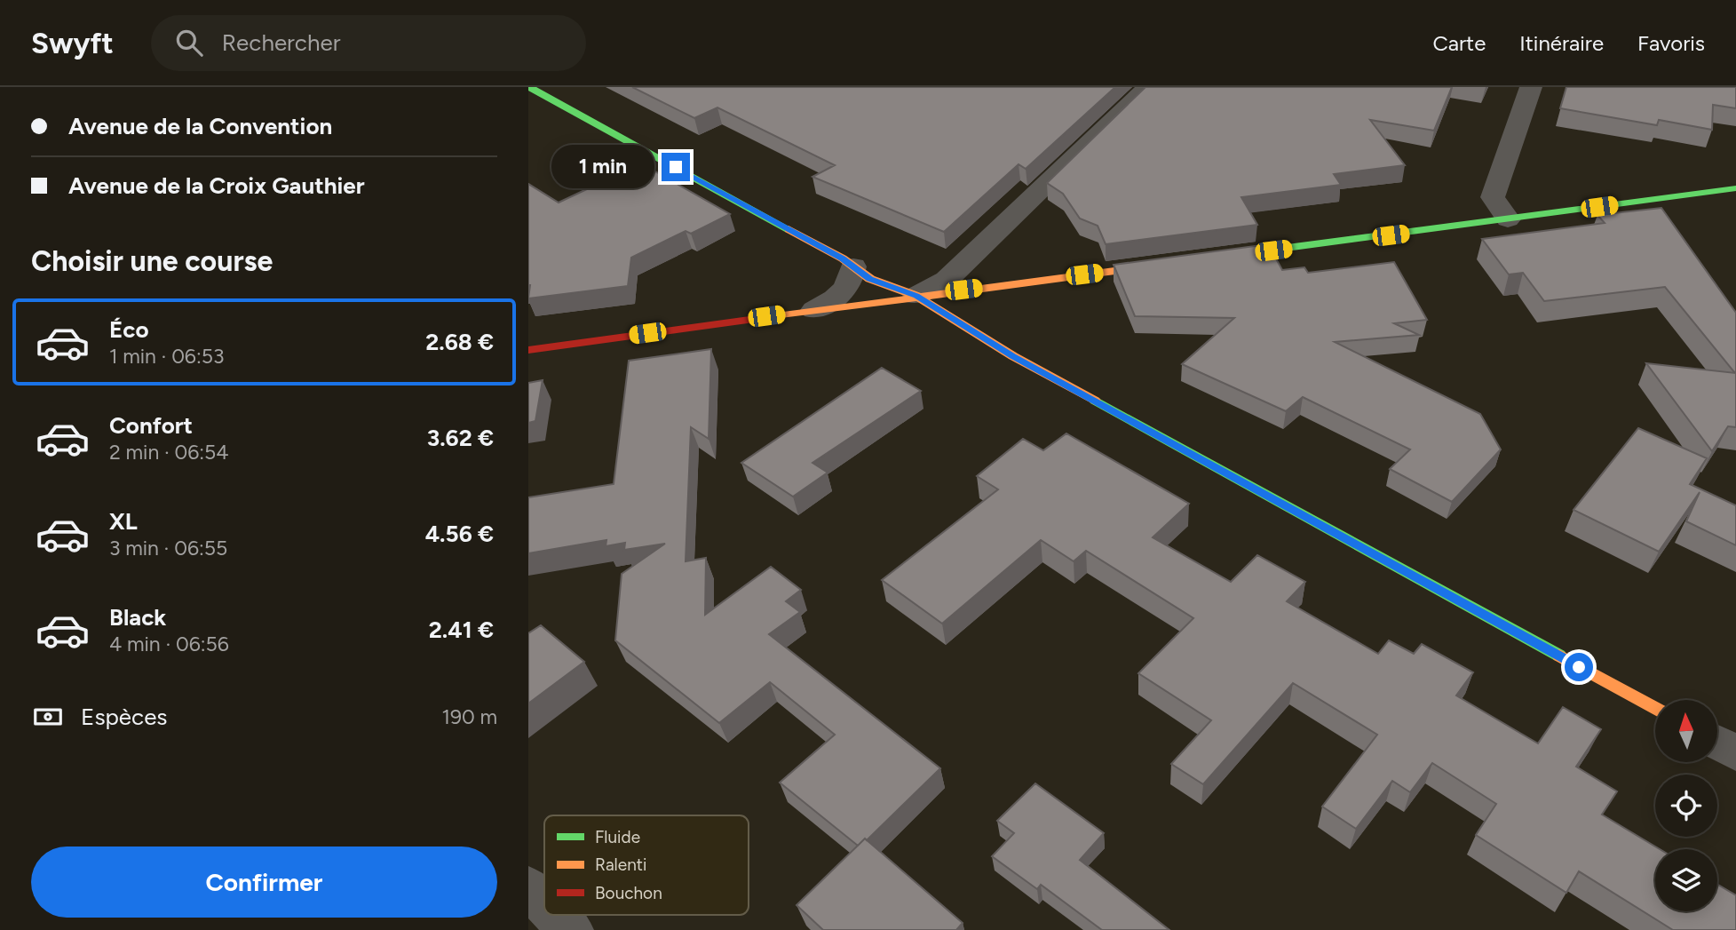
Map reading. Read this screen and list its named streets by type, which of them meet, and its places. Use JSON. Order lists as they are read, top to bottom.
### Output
{
  "legend": ["Fluide", "Ralenti", "Bouchon"],
  "north": "top",
  "page": {
    "header": "Swyft",
    "search": "Rechercher",
    "nav": ["Carte", "Itinéraire", "Favoris"],
    "banner": ["Avenue de la Convention", "Avenue de la Croix Gauthier"],
    "bubble": "1 min",
    "heading": "Choisir une course",
    "list": [
      {
        "name": "Éco",
        "note": "1 min · 06:53",
        "value": "2.68 €"
      },
      {
        "name": "Confort",
        "note": "2 min · 06:54",
        "value": "3.62 €"
      },
      {
        "name": "XL",
        "note": "3 min · 06:55",
        "value": "4.56 €"
      },
      {
        "name": "Black",
        "note": "4 min · 06:56",
        "value": "2.41 €"
      }
    ],
    "pay": ["Espèces", "190 m"],
    "buttons": "Confirmer"
  }
}
